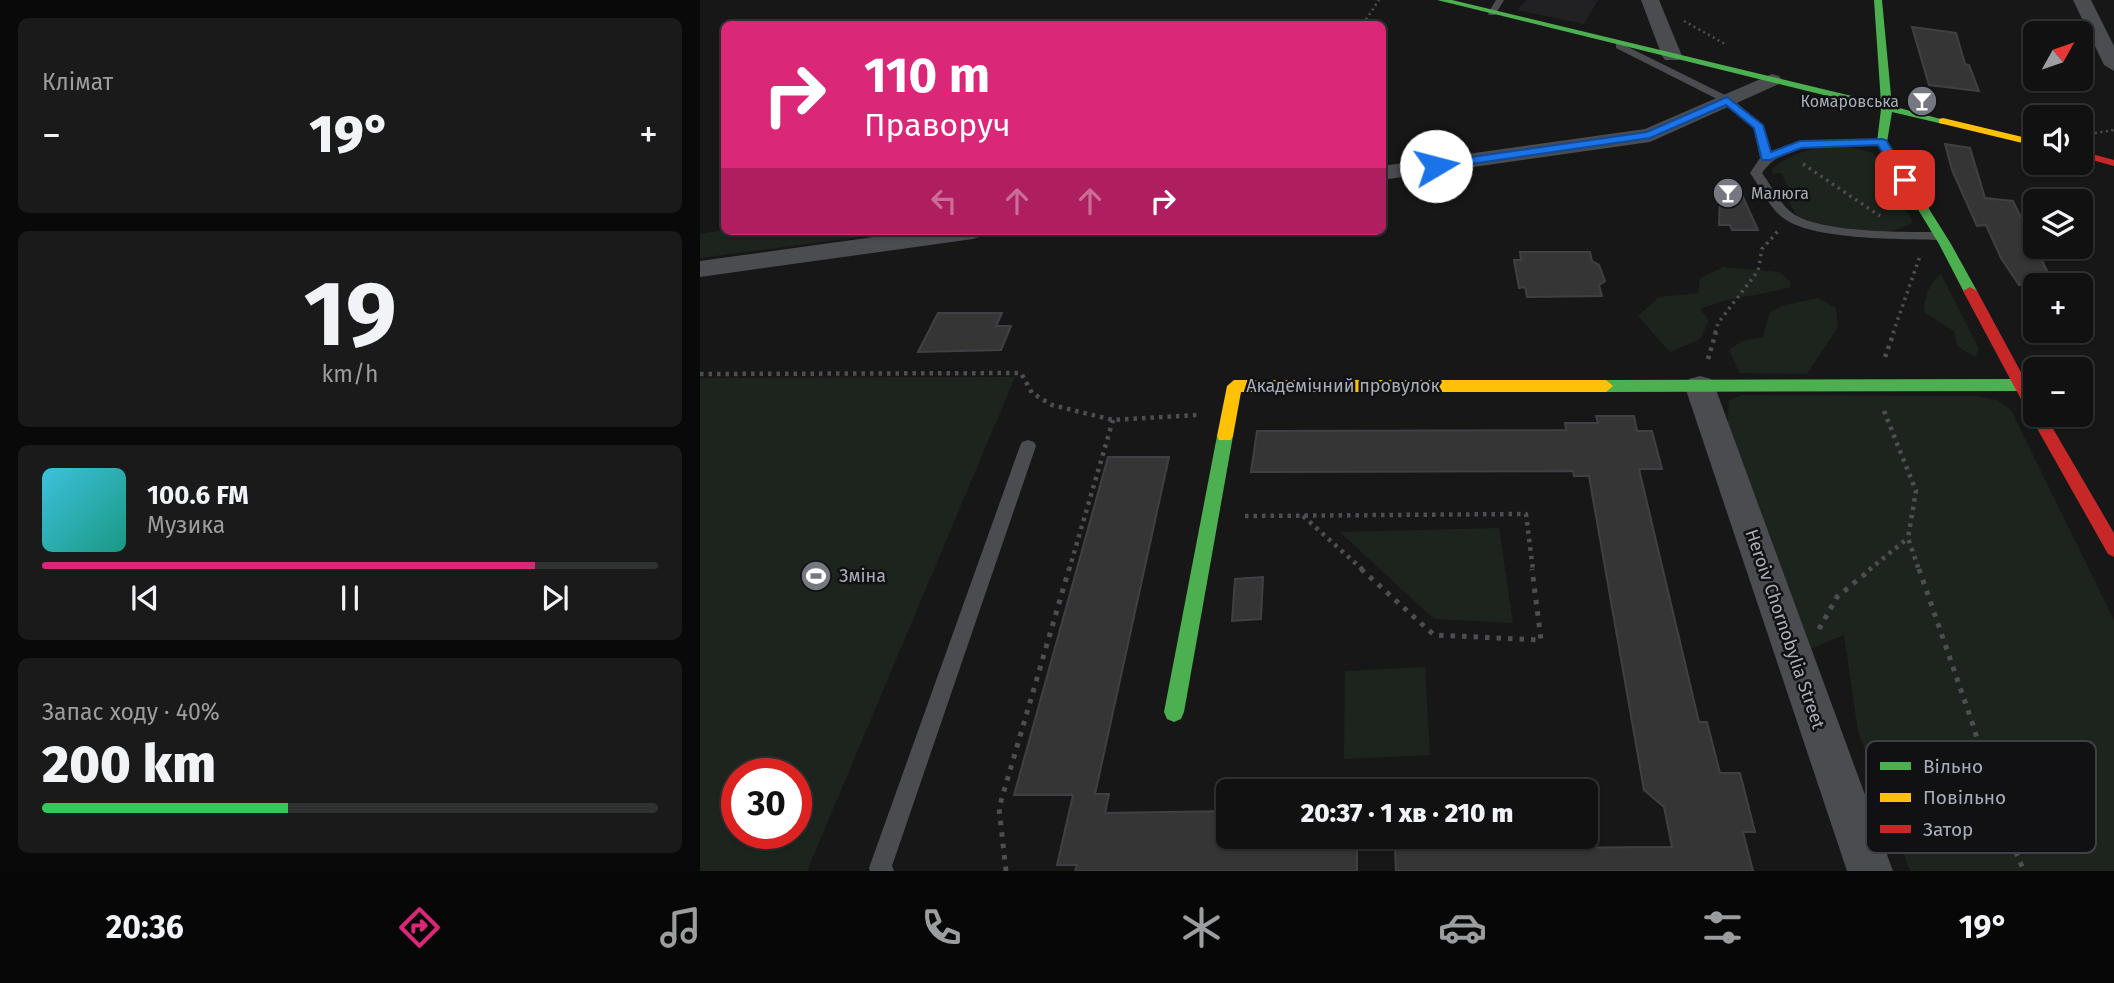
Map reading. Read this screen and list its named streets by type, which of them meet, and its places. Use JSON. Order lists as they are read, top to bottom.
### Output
{
  "streets": {
    "street": ["Академічний провулок", "Heroiv Chornobylia Street"]
  },
  "crossings": [
    ["Академічний провулок", "Heroiv Chornobylia Street"]
  ],
  "places": {
    "bar": ["Комаровська", "Малюга"],
    "sports": ["Зміна"]
  },
  "legend": ["Вільно", "Повільно", "Затор"],
  "north": "top right",
  "page": {
    "tile": [
      "Клімат",
      ["19", "km/h"],
      ["Запас ходу · 40%", "200 km"]
    ],
    "map_buttons": ["+", "−"],
    "turn": ["110 m", "Праворуч"],
    "heat": ["−", "19°", "+"],
    "song": ["100.6 FM", "Музика"],
    "limit": "30",
    "trip": "20:37 · 1 хв · 210 m",
    "tabs": ["20:36", "19°"]
  }
}
